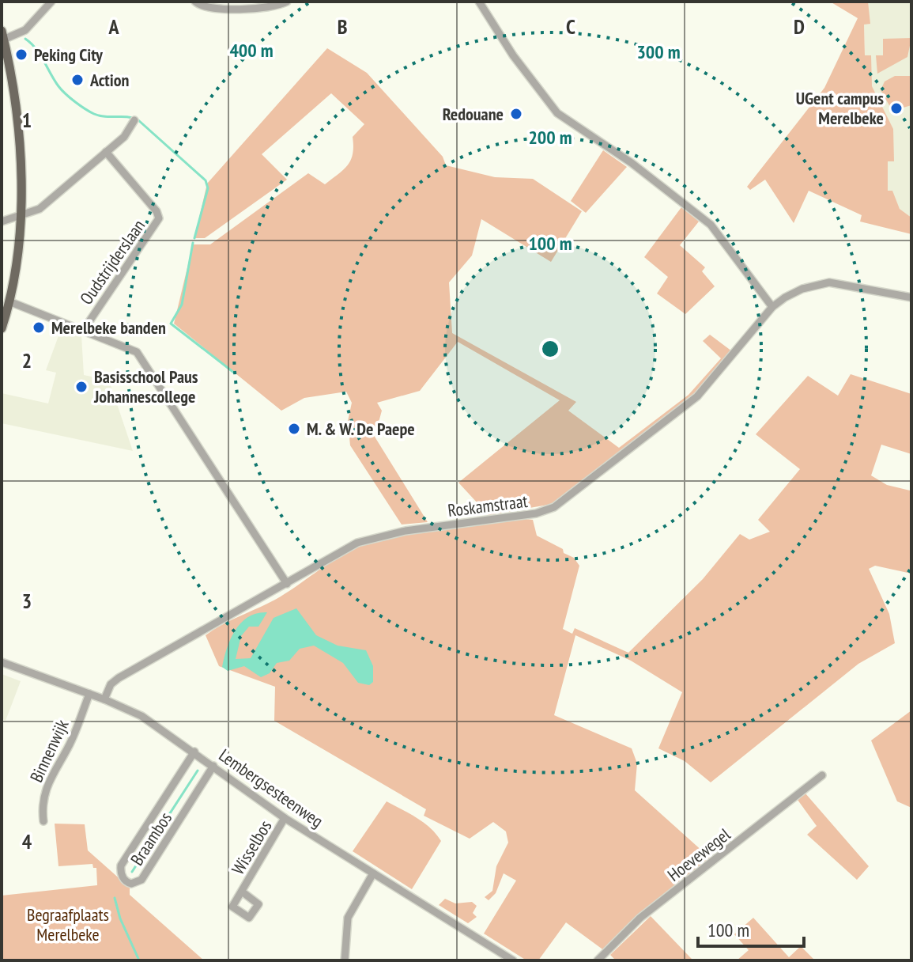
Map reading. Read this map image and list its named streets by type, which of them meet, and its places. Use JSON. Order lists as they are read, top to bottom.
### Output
{
  "streets": {
    "street": [
      "Oudstrijderslaan",
      "Roskamstraat",
      "Binnenwijk",
      "Lembergsesteenweg",
      "Braambos",
      "Wisselbos",
      "Hoevewegel"
    ]
  },
  "crossings": [
    ["Roskamstraat", "Lembergsesteenweg"],
    ["Binnenwijk", "Lembergsesteenweg"],
    ["Lembergsesteenweg", "Braambos"],
    ["Lembergsesteenweg", "Wisselbos"]
  ],
  "parks": ["Begraafplaats Merelbeke"],
  "places": [
    "Peking City",
    "Action",
    "UGent campus Merelbeke",
    "Redouane",
    "Merelbeke banden",
    "Basisschool Paus Johannescollege",
    "M. & W. De Paepe"
  ],
  "scale_bar": "100 m",
  "grid": {
    "columns": [
      "A",
      "B",
      "C",
      "D"
    ],
    "rows": [
      "1",
      "2",
      "3",
      "4"
    ]
  },
  "rings": [
    "400 m",
    "300 m",
    "200 m",
    "100 m"
  ]
}
